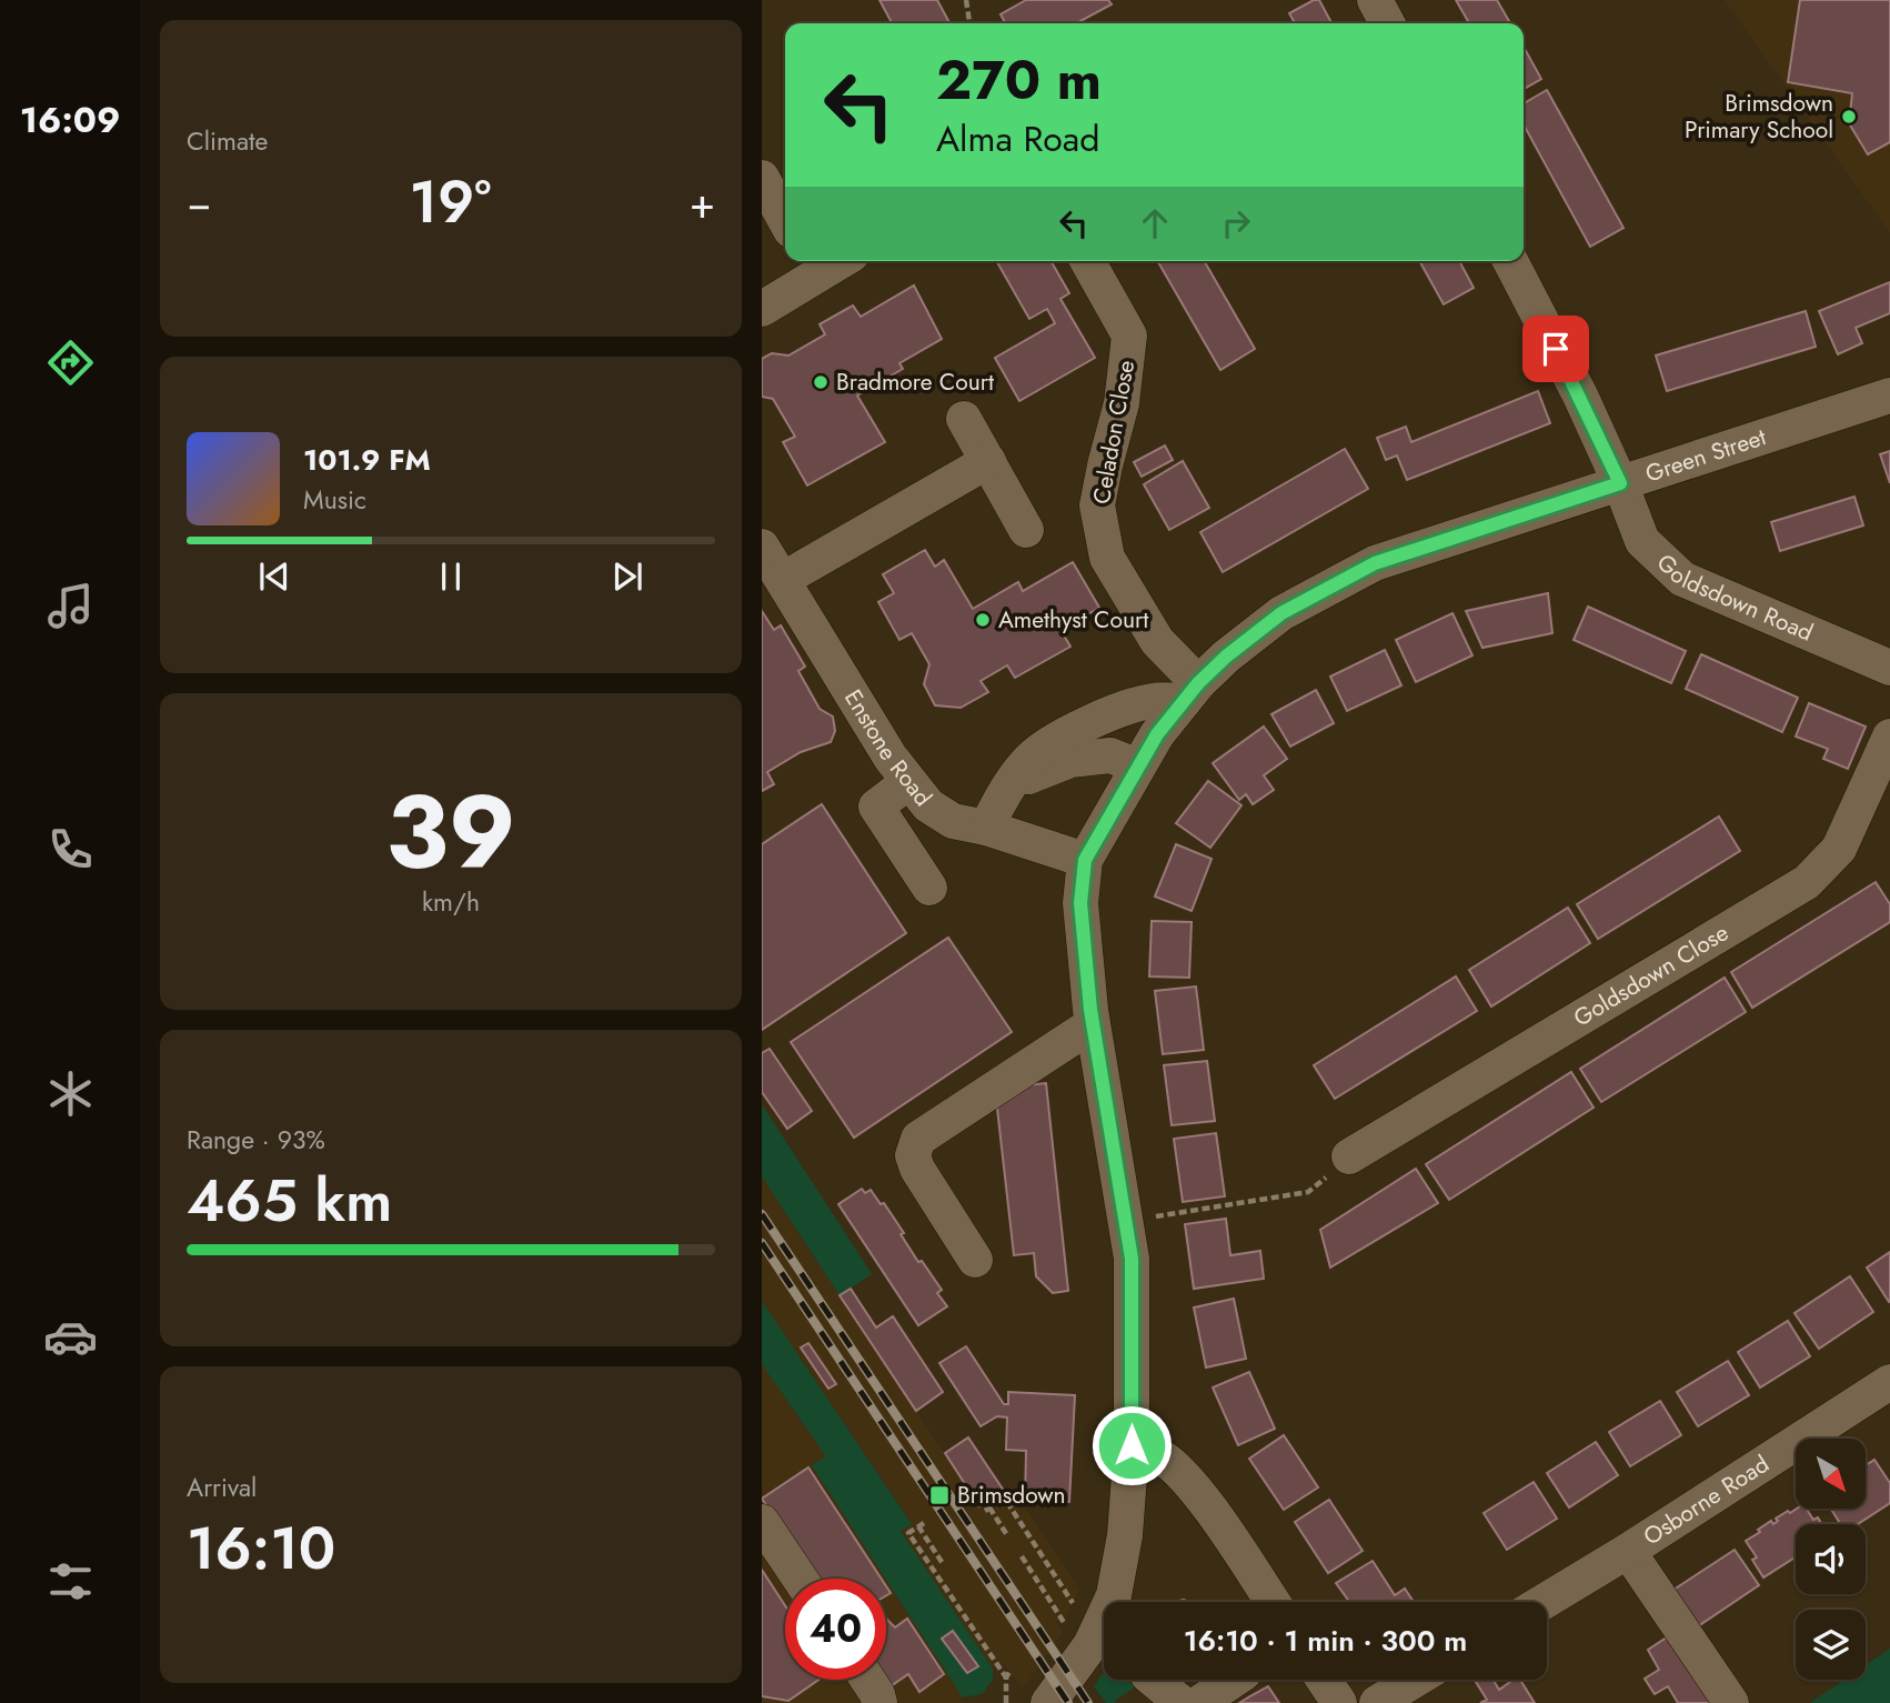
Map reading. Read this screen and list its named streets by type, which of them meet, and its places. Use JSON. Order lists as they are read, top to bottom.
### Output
{
  "streets": {
    "street": [
      "Celadon Close",
      "Green Street",
      "Goldsdown Road",
      "Enstone Road",
      "Goldsdown Close",
      "Osborne Road"
    ]
  },
  "crossings": [
    ["Celadon Close", "Green Street"],
    ["Green Street", "Goldsdown Road"],
    ["Green Street", "Enstone Road"]
  ],
  "places": {
    "other": ["Brimsdown Primary School", "Bradmore Court", "Amethyst Court"],
    "transit": ["Brimsdown"]
  },
  "north": "bottom right",
  "page": {
    "tabs": "16:09",
    "tile": [
      "Climate",
      ["39", "km/h"],
      ["Range · 93%", "465 km"],
      ["Arrival", "16:10"]
    ],
    "turn": ["270 m", "Alma Road"],
    "heat": ["−", "19°", "+"],
    "song": ["101.9 FM", "Music"],
    "limit": "40",
    "trip": "16:10 · 1 min · 300 m"
  }
}
